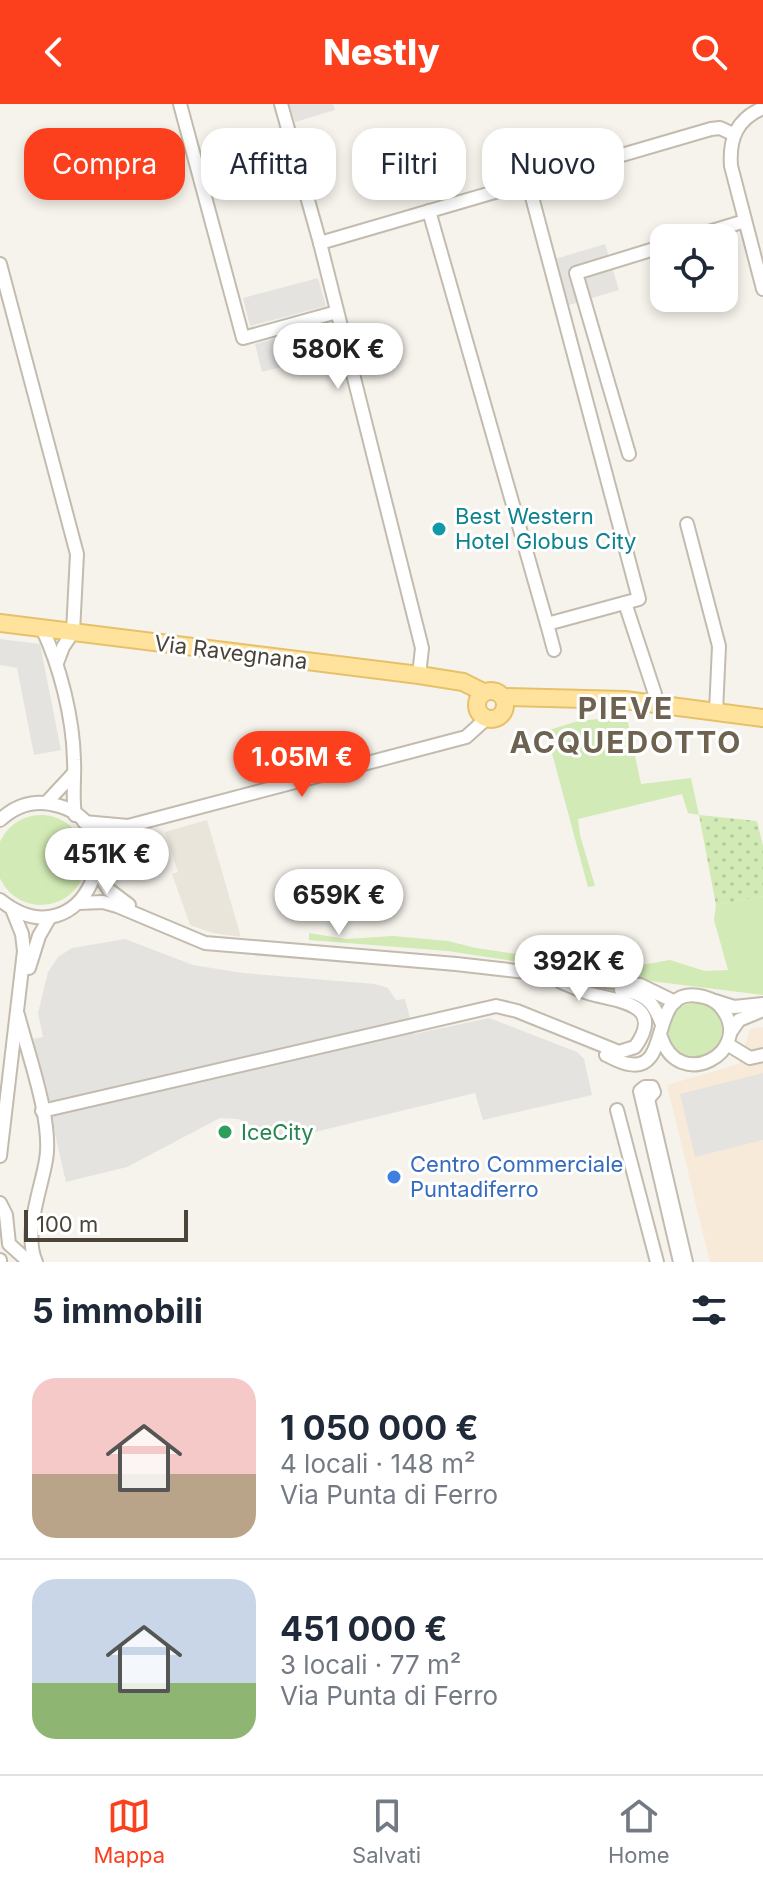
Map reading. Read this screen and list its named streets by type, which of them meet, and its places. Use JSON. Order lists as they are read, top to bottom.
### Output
{
  "streets": {
    "main road": ["Via Ravegnana"]
  },
  "districts": ["PIEVE ACQUEDOTTO"],
  "places": ["Best Western Hotel Globus City", "IceCity", "Centro Commerciale Puntadiferro"],
  "scale_bar": "100 m",
  "page": {
    "header": "Nestly",
    "chip": [
      "Compra",
      "Affitta",
      "Filtri",
      "Nuovo"
    ],
    "price": [
      "580K €",
      "1.05M €",
      "451K €",
      "659K €",
      "392K €"
    ],
    "scale": "100 m",
    "heading": "5 immobili",
    "list": [
      {
        "name": "1 050 000 €",
        "note": "4 locali · 148 m² · Via Punta di Ferro"
      },
      {
        "name": "451 000 €",
        "note": "3 locali · 77 m² · Via Punta di Ferro"
      }
    ],
    "tabs": ["Mappa", "Salvati", "Home"]
  }
}
